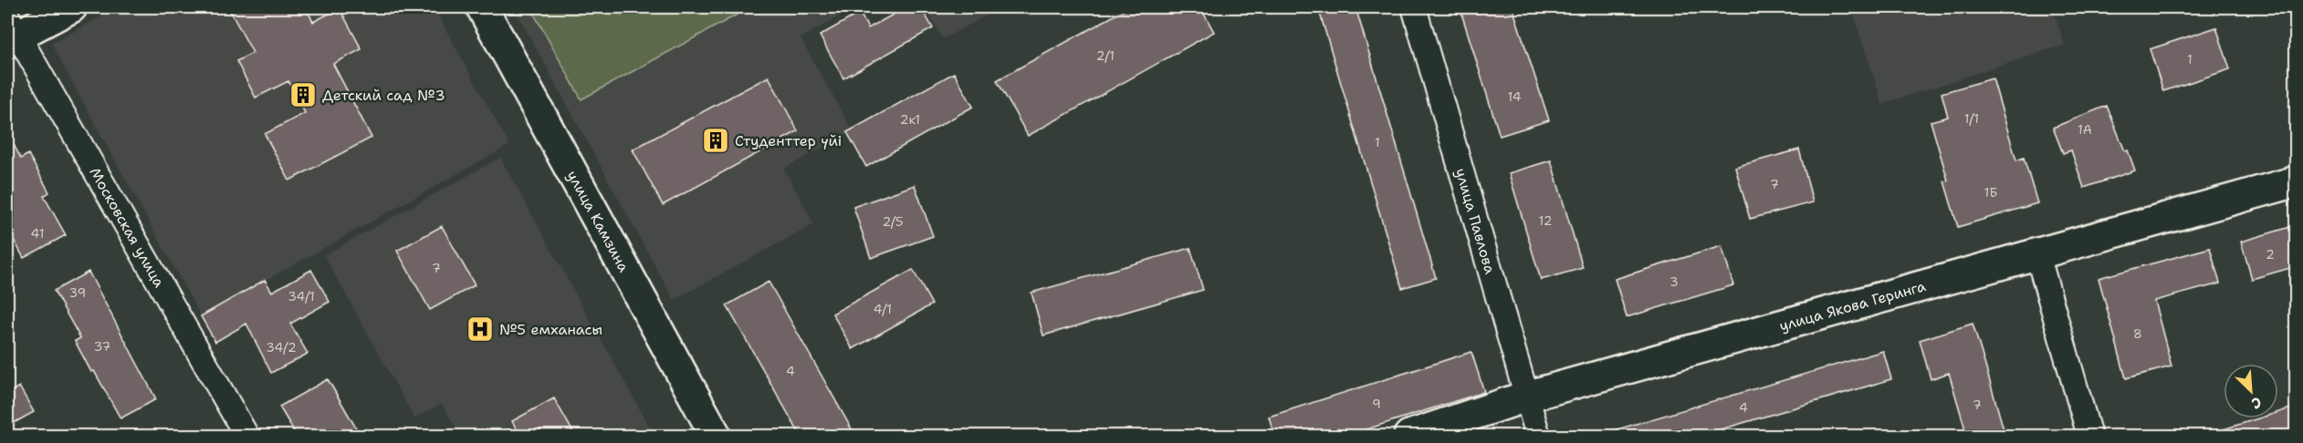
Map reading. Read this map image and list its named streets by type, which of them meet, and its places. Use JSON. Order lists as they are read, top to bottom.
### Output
{
  "streets": {
    "street": [
      "улица Камзина",
      "улица Павлова",
      "Московская улица",
      "улица Якова Геринга"
    ]
  },
  "crossings": [
    ["улица Павлова", "улица Якова Геринга"]
  ],
  "places": {
    "building": ["Детский сад №3", "Студенттер үйі"],
    "hospital": ["№5 емханасы"]
  },
  "house_numbers": [
    "2/1",
    "1",
    "14",
    "1/1",
    "2к1",
    "1А",
    "1",
    "7",
    "1Б",
    "12",
    "2/5",
    "41",
    "2",
    "7",
    "3",
    "39",
    "34/1",
    "4/1",
    "8",
    "37",
    "34/2",
    "4",
    "9",
    "7",
    "4"
  ],
  "north": "bottom right"
}
